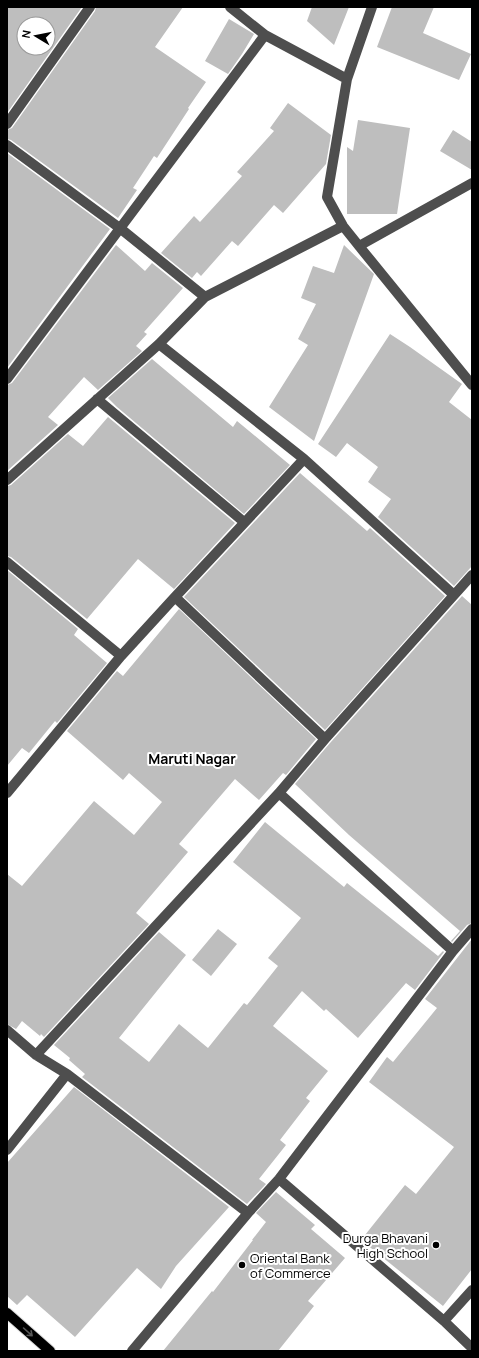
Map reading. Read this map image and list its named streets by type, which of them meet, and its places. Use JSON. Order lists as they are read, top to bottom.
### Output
{
  "districts": ["Maruti Nagar"],
  "places": ["Durga Bhavani High School", "Oriental Bank of Commerce"],
  "north": "left"
}
